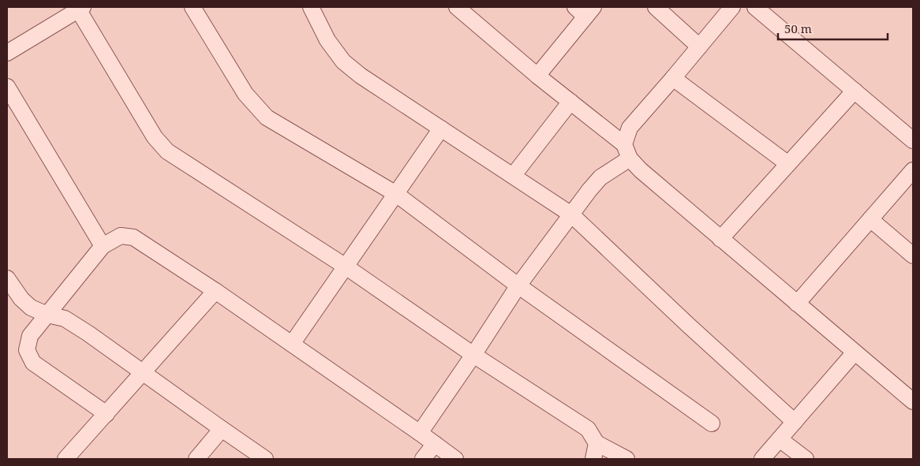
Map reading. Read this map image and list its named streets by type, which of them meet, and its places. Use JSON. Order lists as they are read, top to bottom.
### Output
{
  "scale_bar": "50 m"
}
